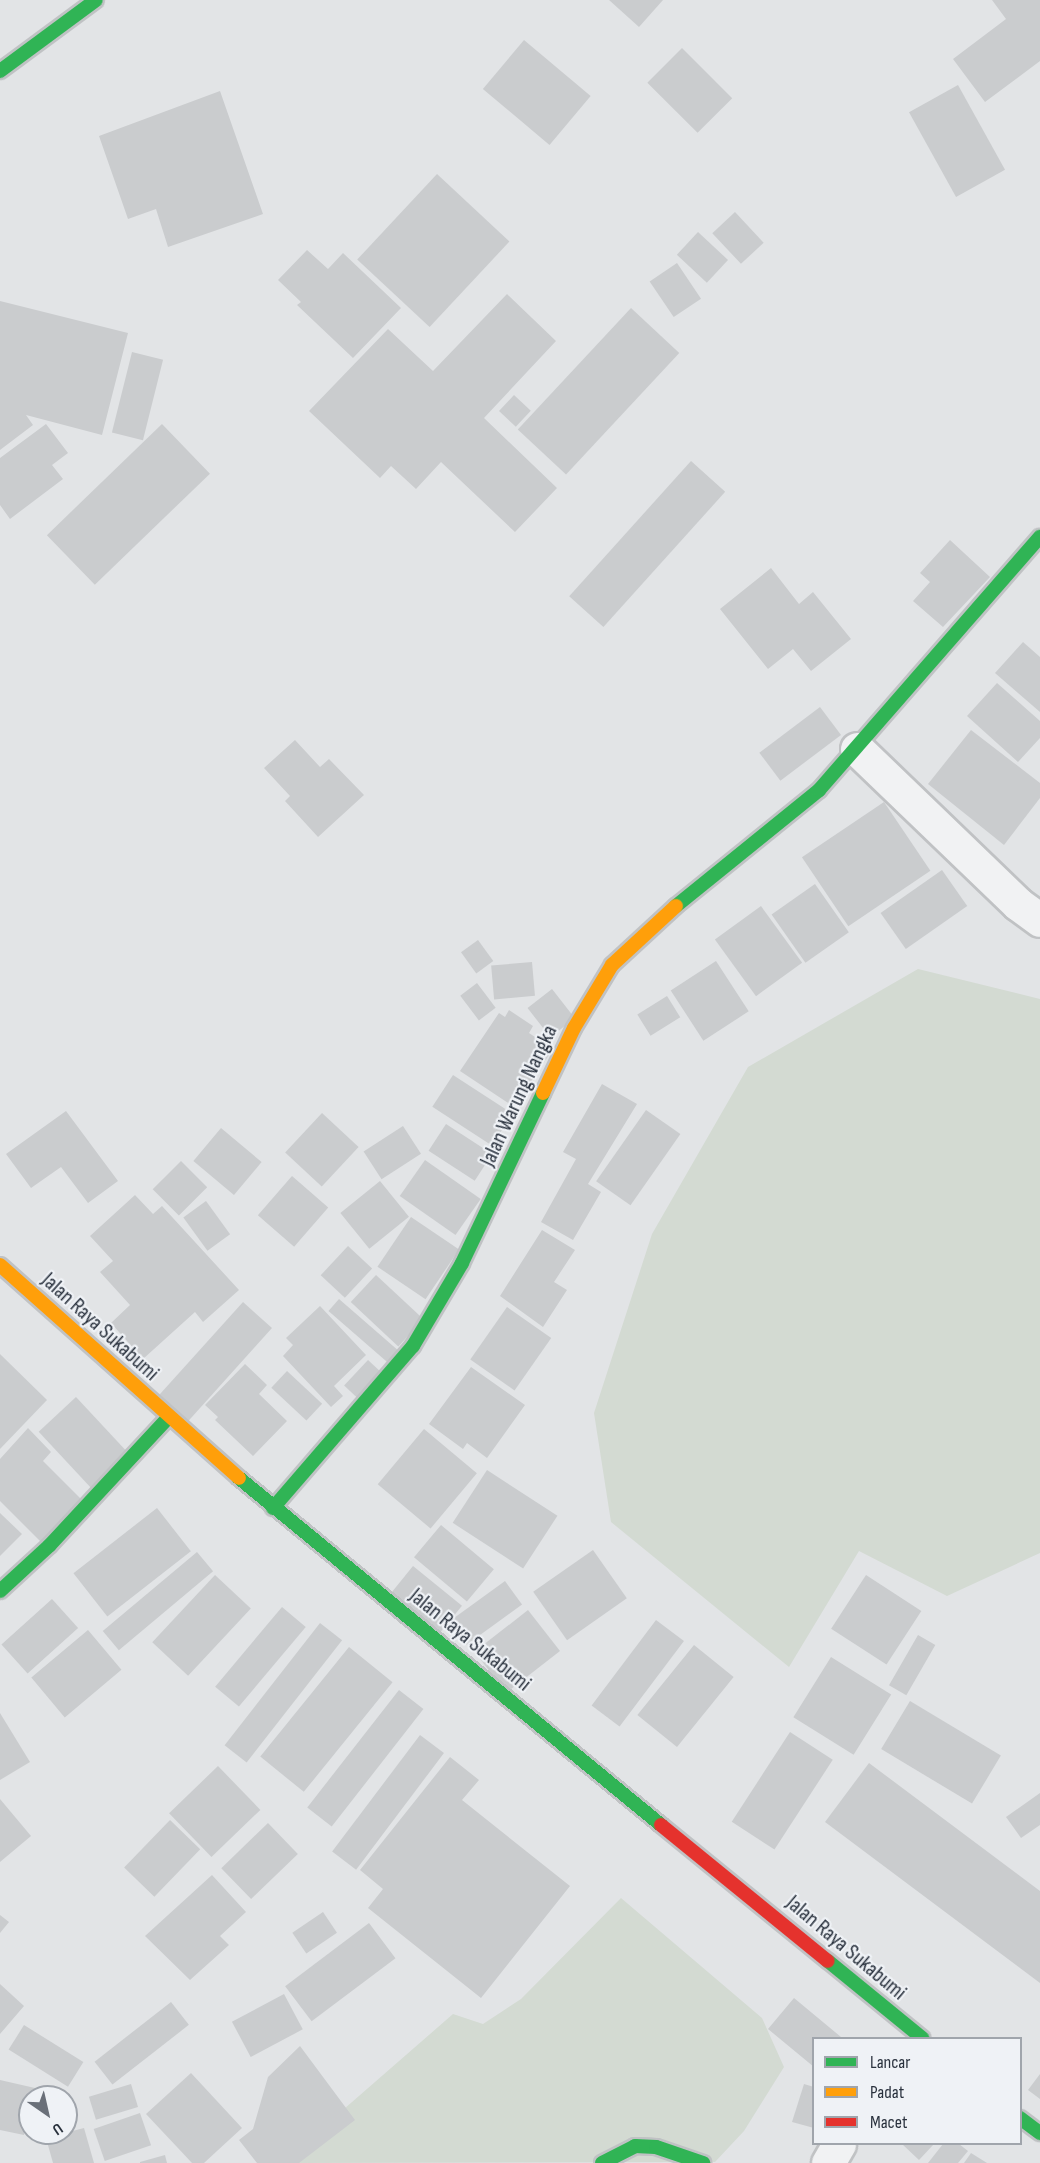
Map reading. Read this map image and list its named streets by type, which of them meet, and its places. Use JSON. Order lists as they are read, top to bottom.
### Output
{
  "streets": {
    "main road": ["Jalan Warung Nangka", "Jalan Raya Sukabumi"]
  },
  "crossings": [
    ["Jalan Warung Nangka", "Jalan Raya Sukabumi"]
  ],
  "legend": ["Lancar", "Padat", "Macet"],
  "north": "bottom right"
}
